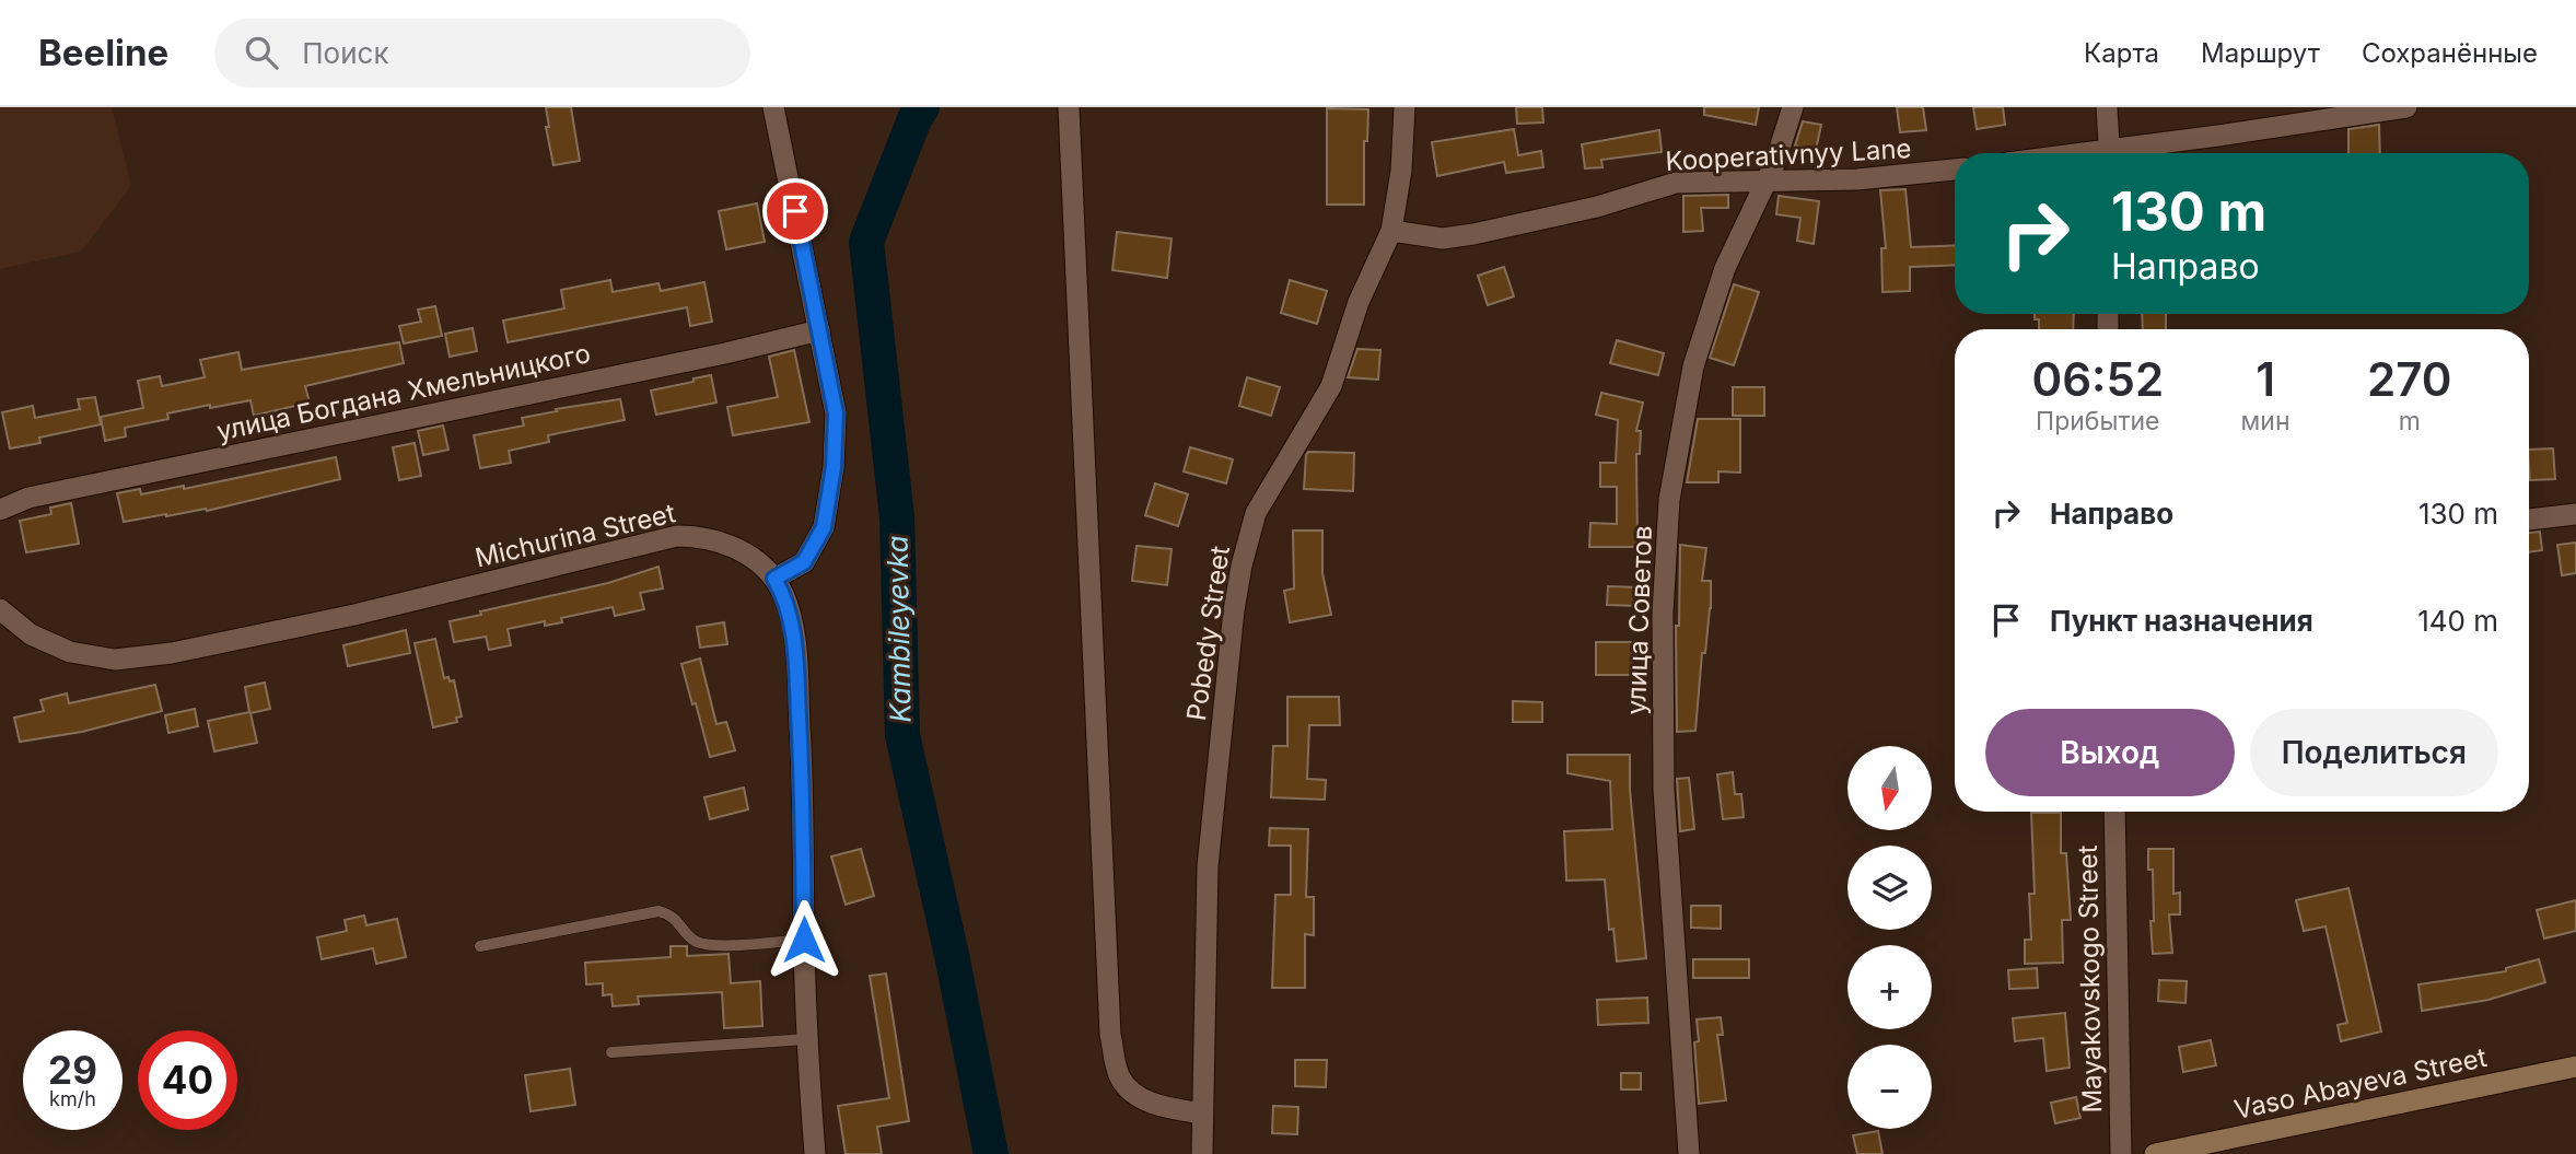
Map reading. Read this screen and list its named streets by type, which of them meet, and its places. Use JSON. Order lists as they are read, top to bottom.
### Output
{
  "streets": {
    "main road": ["Vaso Abayeva Street"],
    "street": [
      "Kooperativnyy Lane",
      "улица Богдана Хмельницкого",
      "Michurina Street",
      "улица Советов",
      "Pobedy Street",
      "Mayakovskogo Street"
    ]
  },
  "crossings": [
    ["Kooperativnyy Lane", "улица Советов"],
    ["Kooperativnyy Lane", "Pobedy Street"]
  ],
  "water": ["Kambileyevka"],
  "north": "bottom",
  "page": {
    "header": "Beeline",
    "search": "Поиск",
    "nav": ["Карта", "Маршрут", "Сохранённые"],
    "turn": ["130 m", "Направо"],
    "eta": [
      "06:52",
      "Прибытие",
      "1",
      "мин",
      "270",
      "m"
    ],
    "list": [
      {
        "name": "Направо",
        "value": "130 m"
      },
      {
        "name": "Пункт назначения",
        "value": "140 m"
      }
    ],
    "buttons": ["Выход", "Поделиться"],
    "map_buttons": ["+", "−"],
    "speed": "29 km/h",
    "limit": "40"
  }
}
